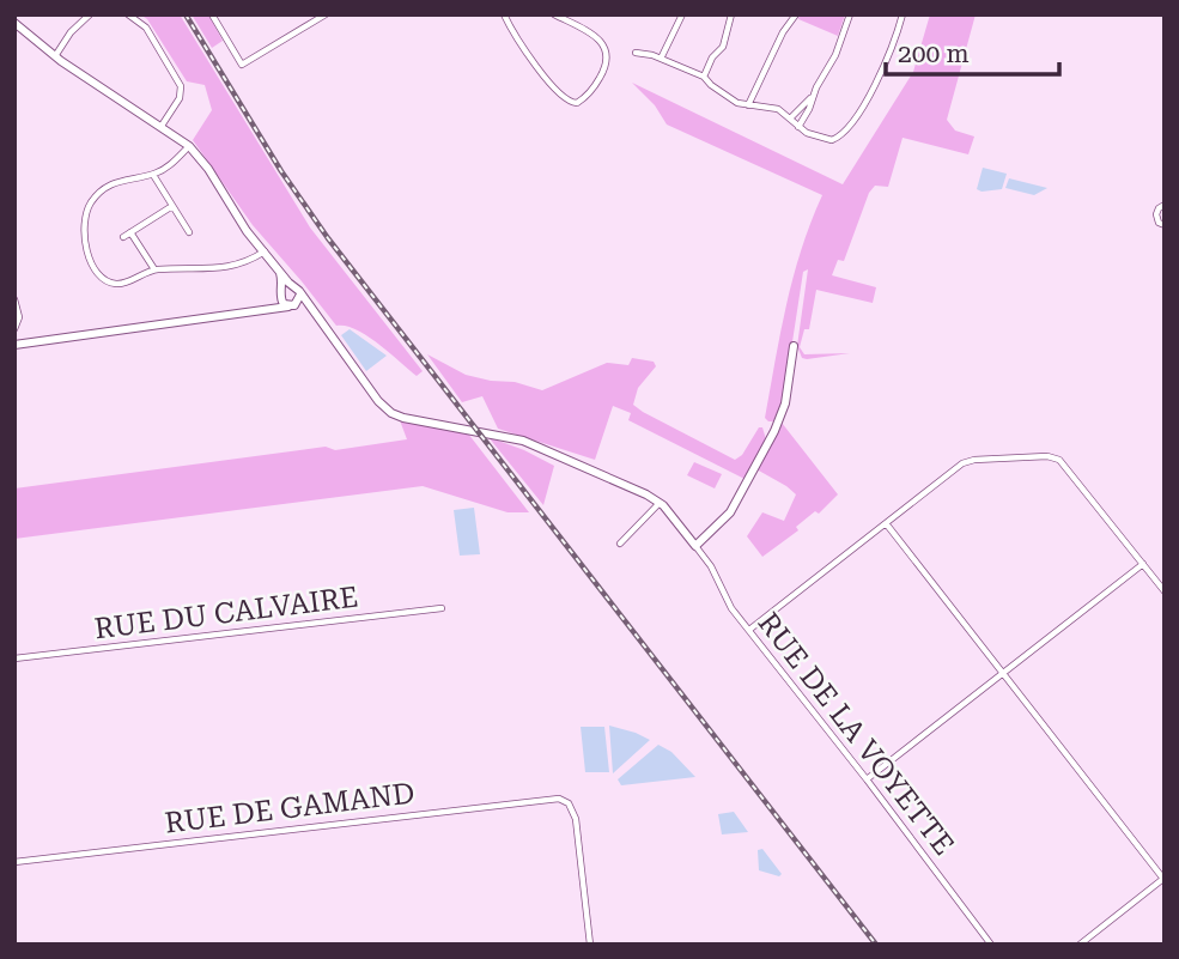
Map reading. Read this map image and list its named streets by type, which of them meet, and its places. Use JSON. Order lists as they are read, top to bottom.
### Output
{
  "streets": {
    "street": ["RUE DU CALVAIRE", "RUE DE LA VOYETTE", "RUE DE GAMAND"]
  },
  "scale_bar": "200 m"
}
